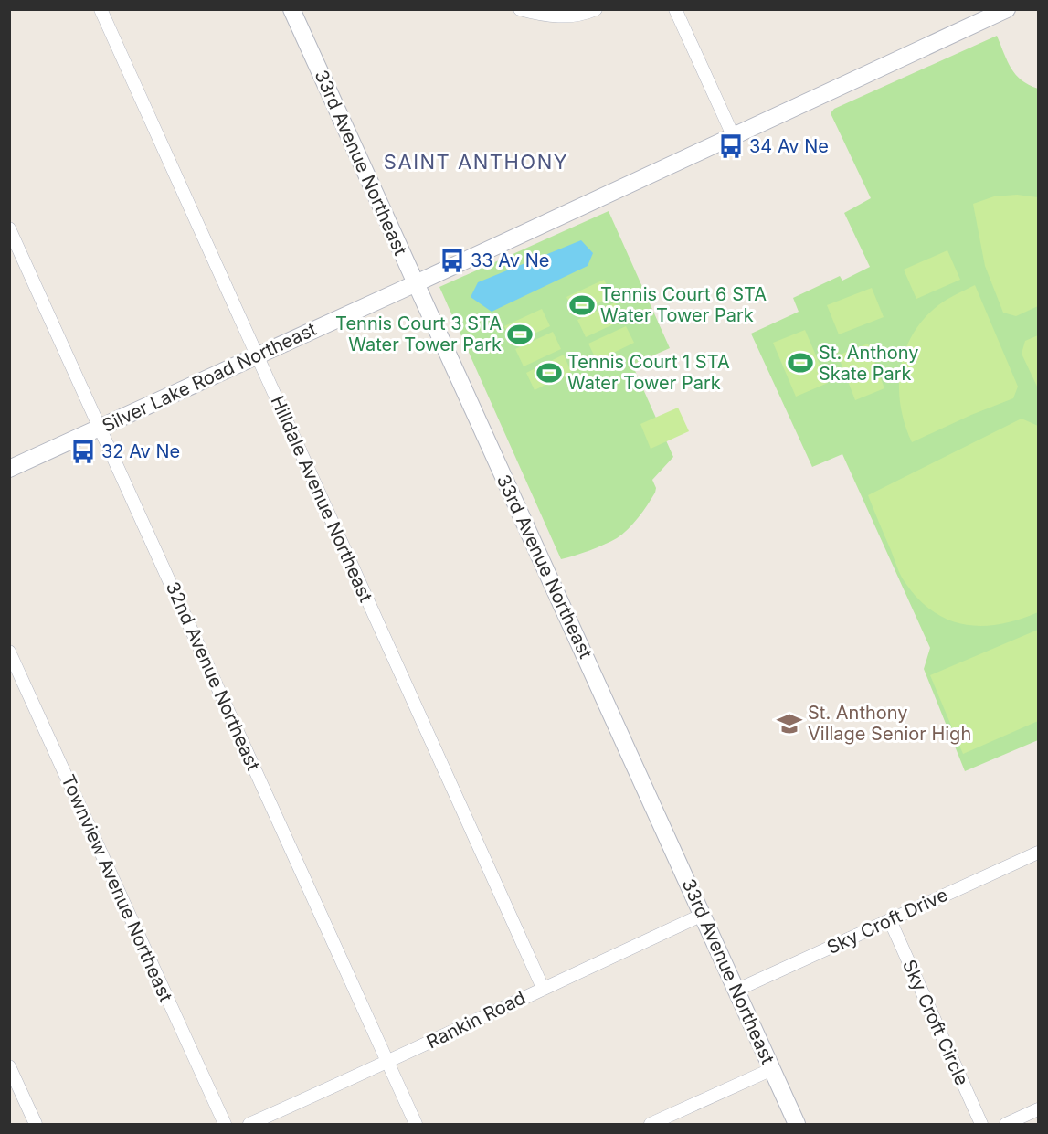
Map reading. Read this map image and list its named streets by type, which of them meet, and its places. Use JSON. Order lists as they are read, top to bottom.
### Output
{
  "streets": {
    "street": [
      "33rd Avenue Northeast",
      "Silver Lake Road Northeast",
      "Hilldale Avenue Northeast",
      "32nd Avenue Northeast",
      "Townview Avenue Northeast",
      "Sky Croft Drive",
      "Rankin Road",
      "Sky Croft Circle"
    ]
  },
  "crossings": [
    ["33rd Avenue Northeast", "Silver Lake Road Northeast"],
    ["33rd Avenue Northeast", "Sky Croft Drive"],
    ["33rd Avenue Northeast", "Rankin Road"],
    ["Silver Lake Road Northeast", "Hilldale Avenue Northeast"],
    ["Silver Lake Road Northeast", "32nd Avenue Northeast"],
    ["Hilldale Avenue Northeast", "Rankin Road"],
    ["32nd Avenue Northeast", "Rankin Road"],
    ["Sky Croft Drive", "Sky Croft Circle"]
  ],
  "districts": ["SAINT ANTHONY"],
  "places": {
    "bus stop": ["34 Av Ne", "33 Av Ne", "32 Av Ne"],
    "sports": [
      "Tennis Court 6 STA Water Tower Park",
      "Tennis Court 3 STA Water Tower Park",
      "St. Anthony Skate Park",
      "Tennis Court 1 STA Water Tower Park"
    ],
    "school or university": ["St. Anthony Village Senior High"]
  }
}
